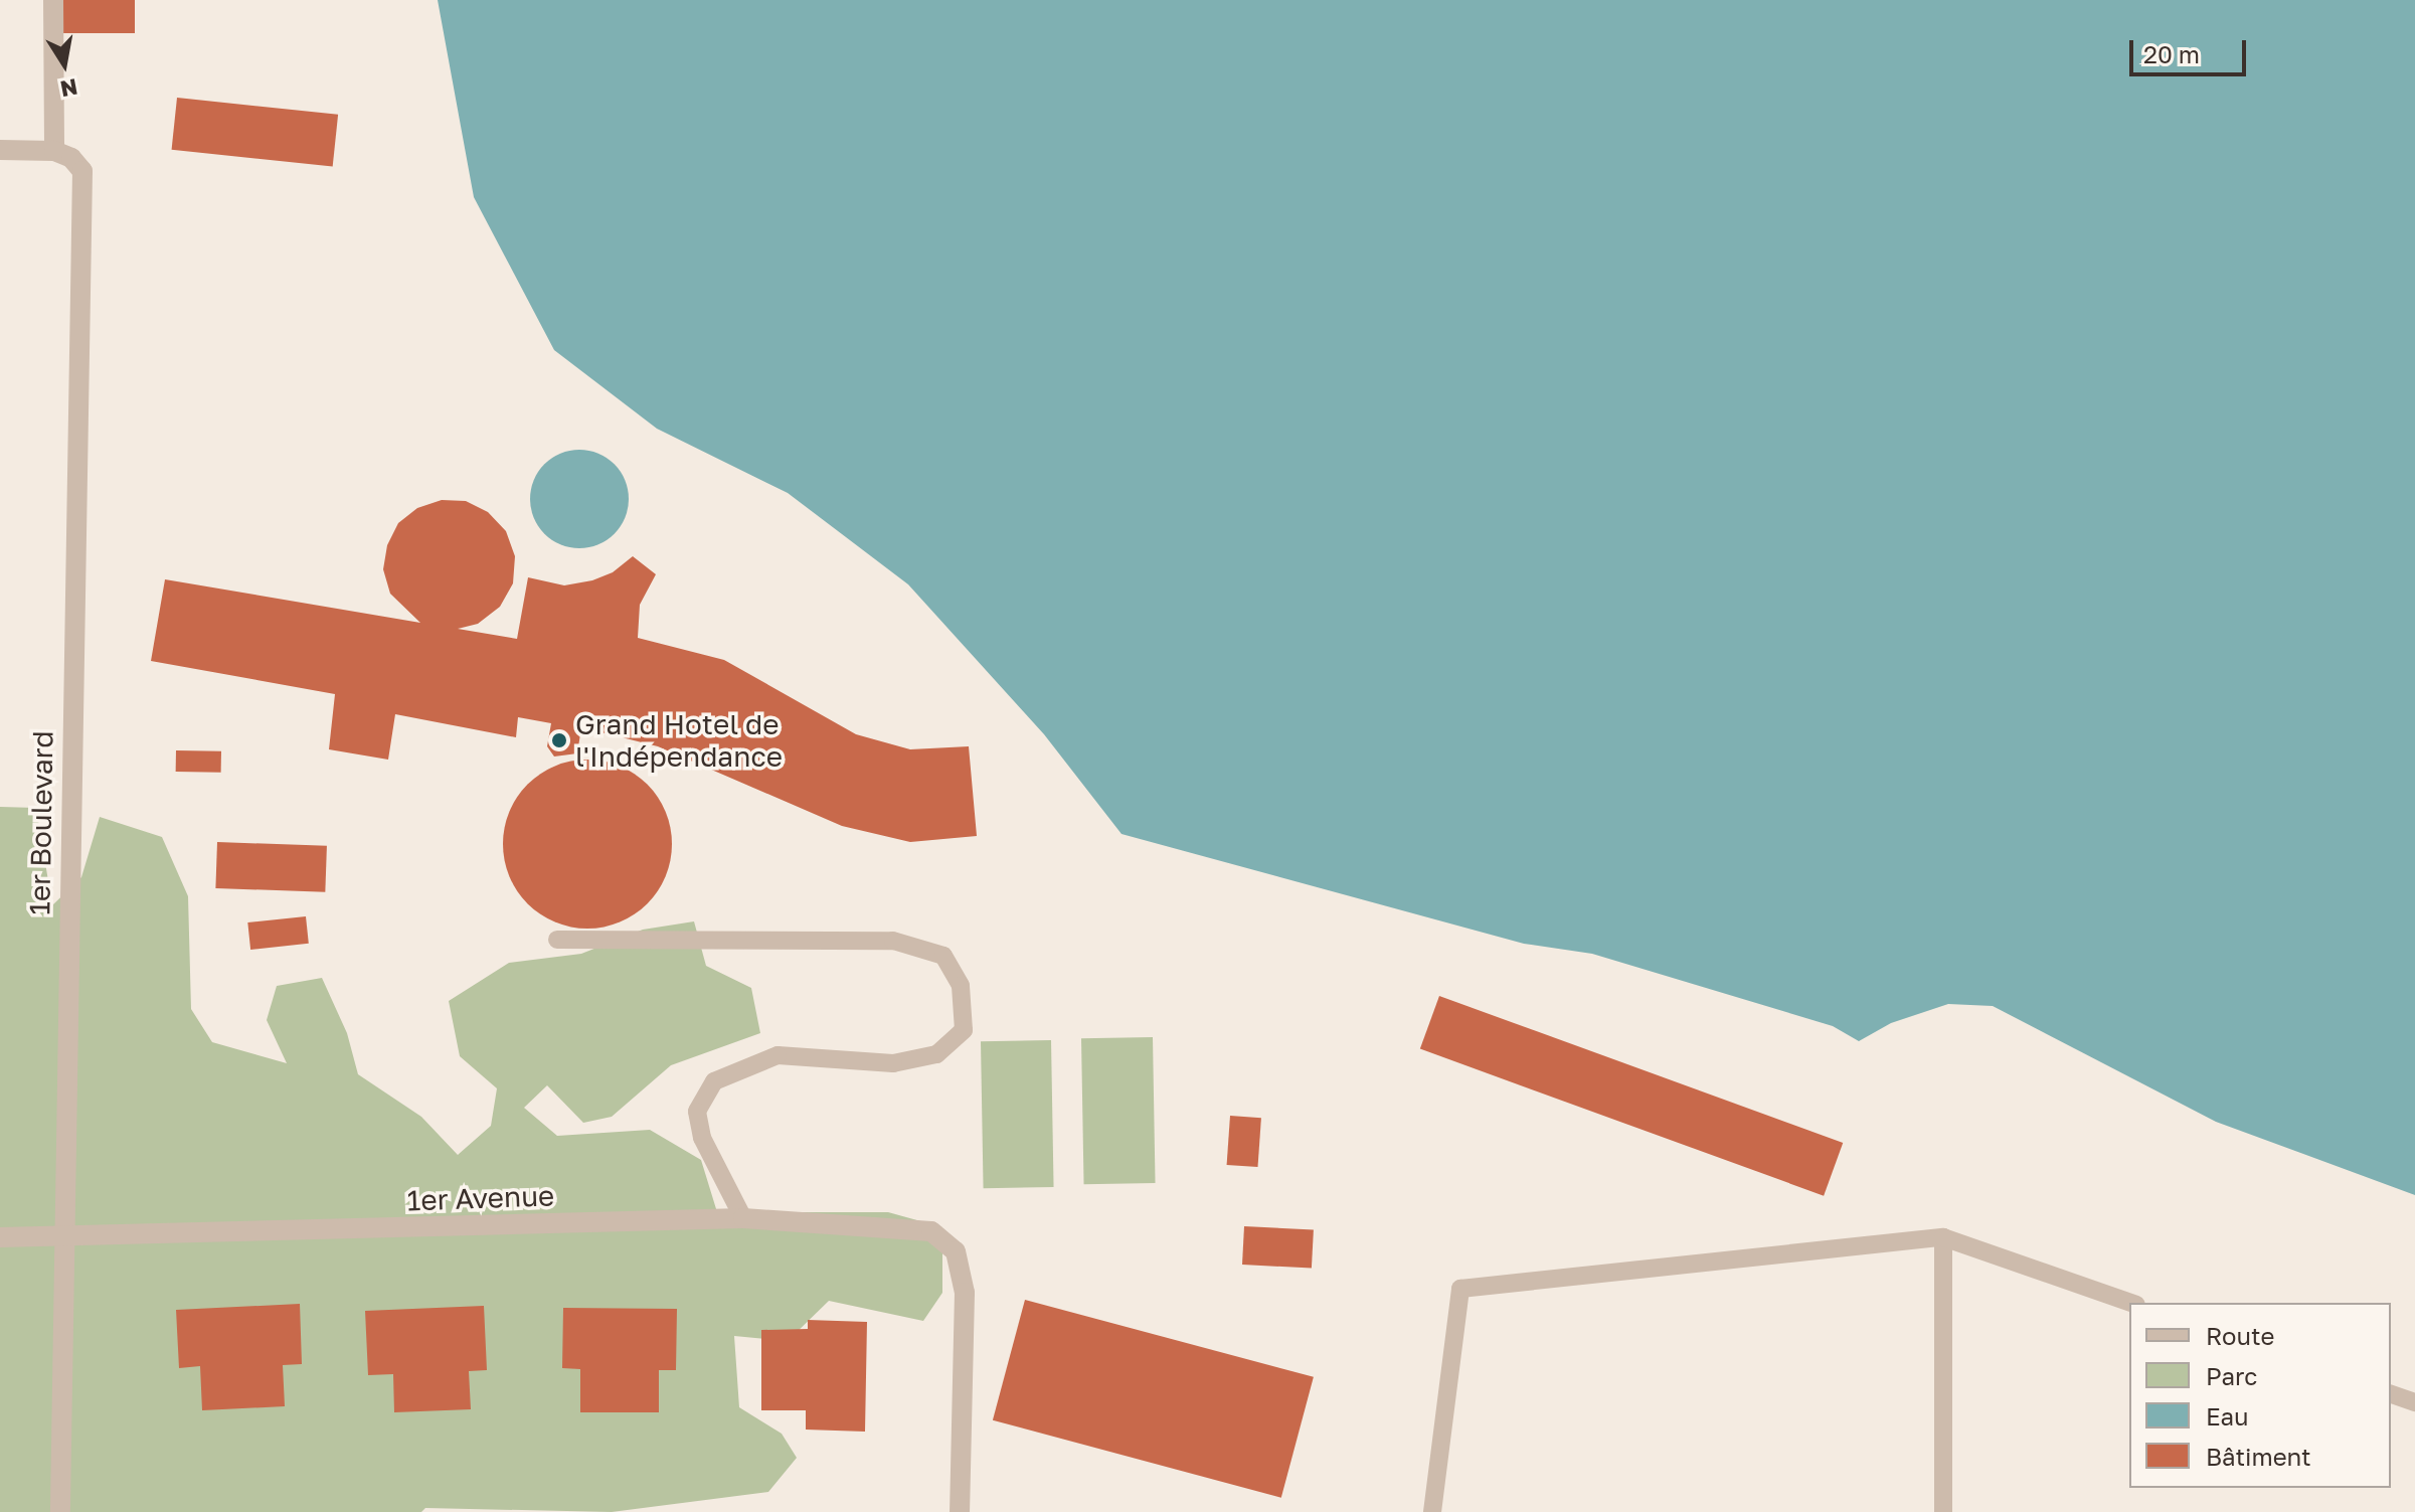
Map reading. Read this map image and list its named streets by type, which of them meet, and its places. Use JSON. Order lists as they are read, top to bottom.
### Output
{
  "streets": {
    "street": ["1er Boulevard", "1er Avenue"]
  },
  "crossings": [
    ["1er Boulevard", "1er Avenue"]
  ],
  "places": ["Grand Hotel de l'Indépendance"],
  "legend": [
    "Route",
    "Parc",
    "Eau",
    "Bâtiment"
  ],
  "scale_bar": "20 m",
  "north": "bottom"
}
